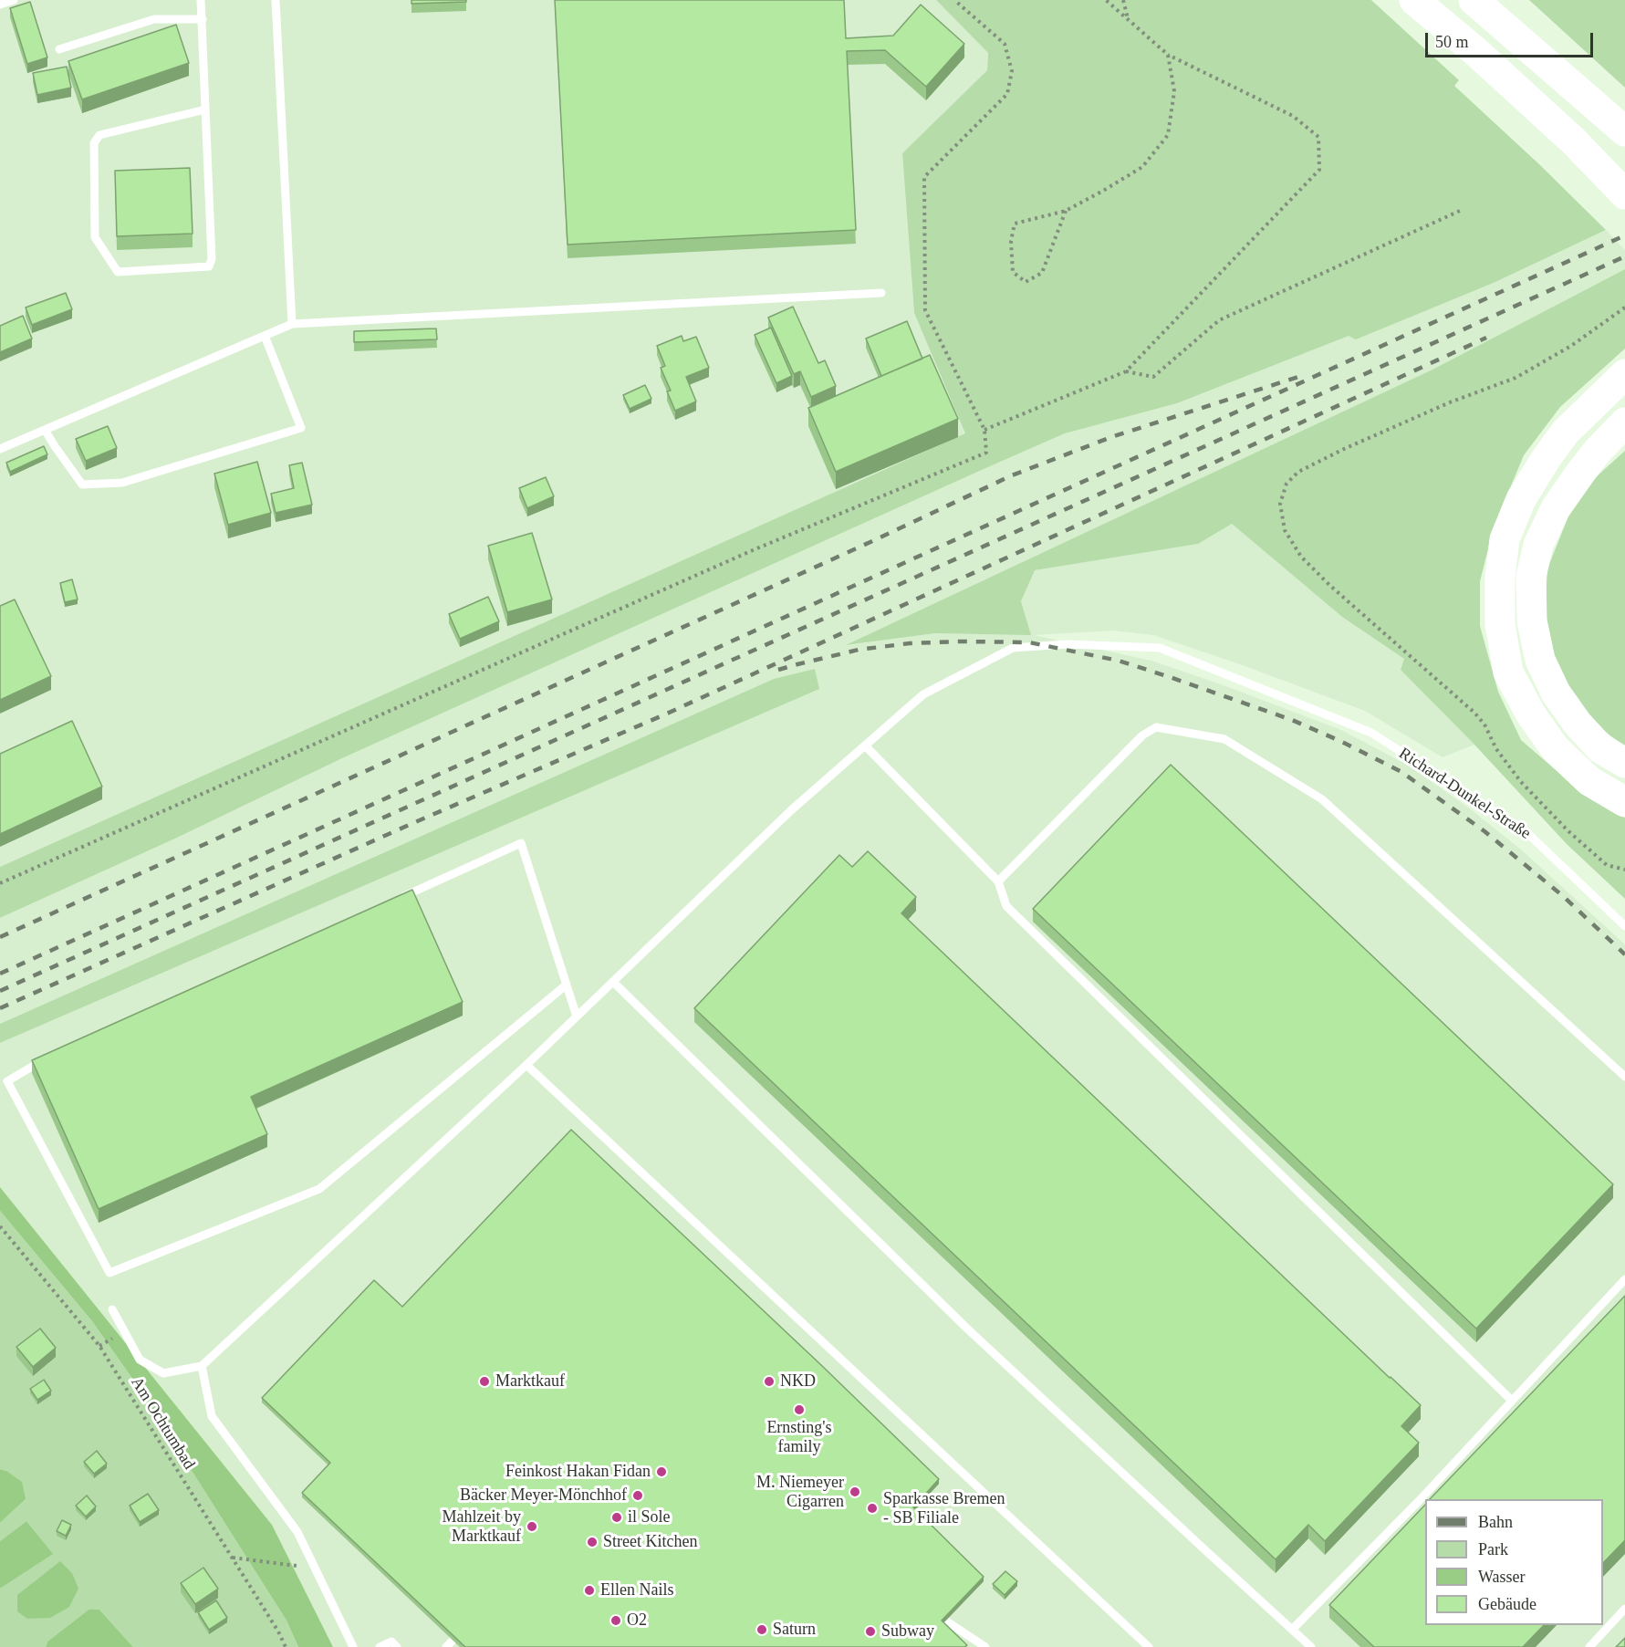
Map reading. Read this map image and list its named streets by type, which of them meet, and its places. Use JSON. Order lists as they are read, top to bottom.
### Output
{
  "streets": {
    "lane": ["Richard-Dunkel-Straße"],
    "path": ["Am Ochtumbad"]
  },
  "places": [
    "Marktkauf",
    "NKD",
    "Ernsting's family",
    "Feinkost Hakan Fidan",
    "M. Niemeyer Cigarren",
    "Bäcker Meyer-Mönchhof",
    "Sparkasse Bremen - SB Filiale",
    "il Sole",
    "Mahlzeit by Marktkauf",
    "Street Kitchen",
    "Ellen Nails",
    "O2",
    "Saturn",
    "Subway"
  ],
  "legend": [
    "Bahn",
    "Park",
    "Wasser",
    "Gebäude"
  ],
  "scale_bar": "50 m"
}
